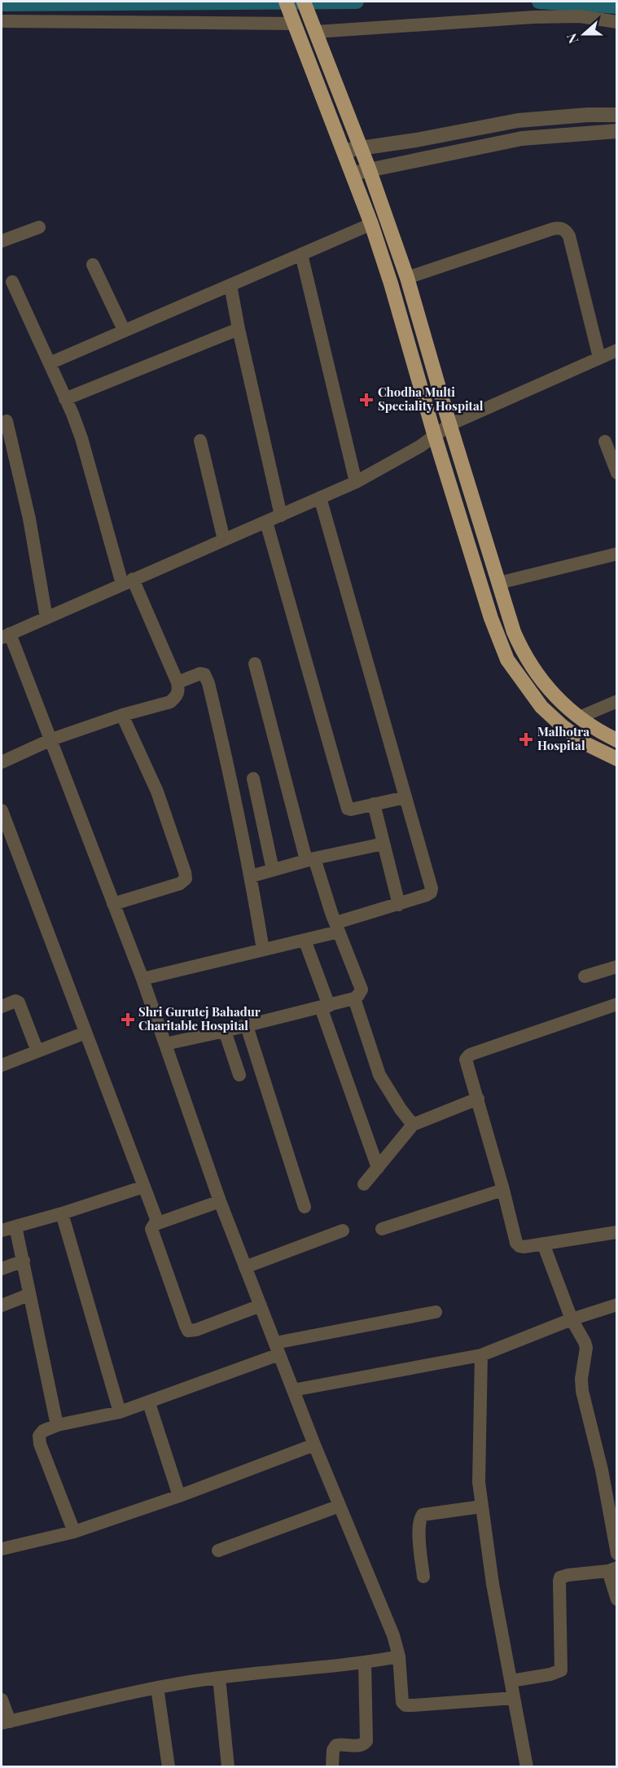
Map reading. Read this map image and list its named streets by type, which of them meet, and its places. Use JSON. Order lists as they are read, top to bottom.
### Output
{
  "places": {
    "health": ["Chodha Multi Speciality Hospital", "Malhotra Hospital", "Shri Gurutej Bahadur Charitable Hospital"]
  },
  "north": "left"
}
